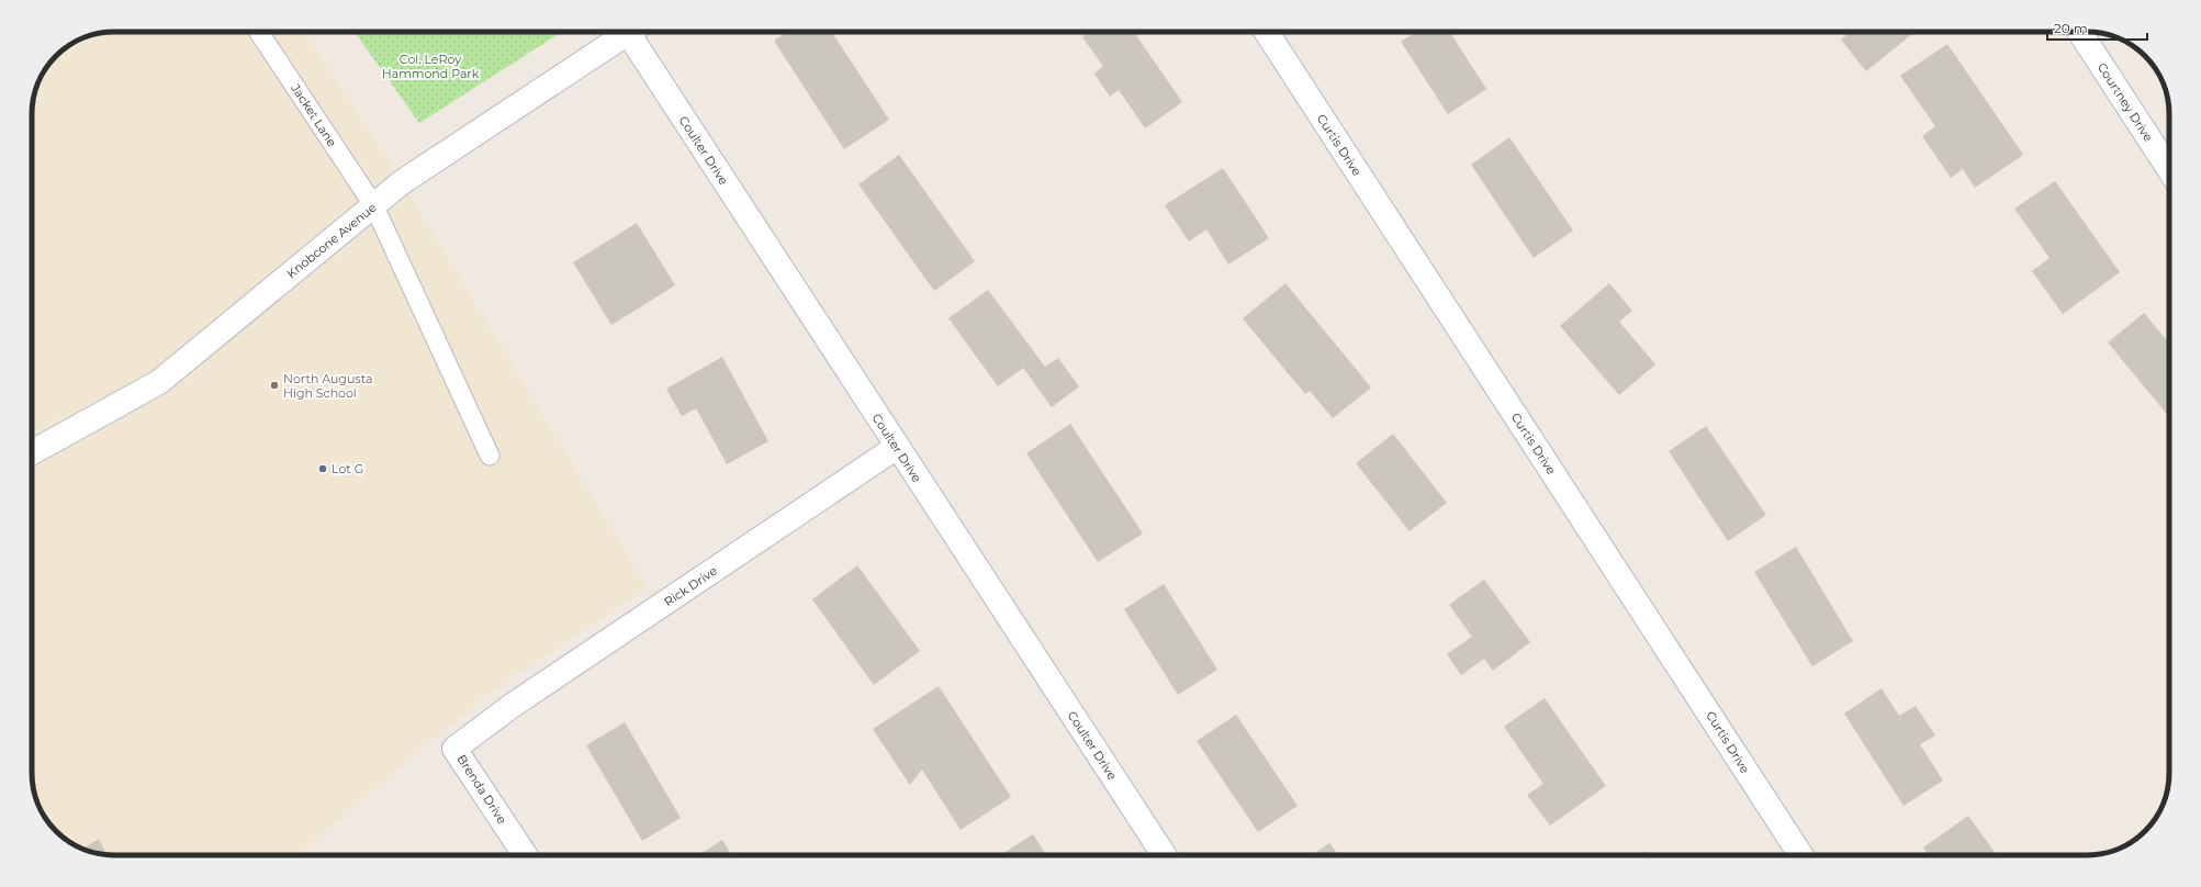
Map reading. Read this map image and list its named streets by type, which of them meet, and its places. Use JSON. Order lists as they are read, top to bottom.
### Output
{
  "streets": {
    "street": [
      "Courtney Drive",
      "Curtis Drive",
      "Coulter Drive",
      "Knobcone Avenue",
      "Rick Drive",
      "Brenda Drive"
    ],
    "lane": ["Jacket Lane"]
  },
  "crossings": [
    ["Jacket Lane", "Knobcone Avenue"],
    ["Coulter Drive", "Rick Drive"],
    ["Rick Drive", "Brenda Drive"]
  ],
  "parks": ["Col. LeRoy Hammond Park"],
  "places": ["North Augusta High School", "Lot G"],
  "scale_bar": "20 m"
}
